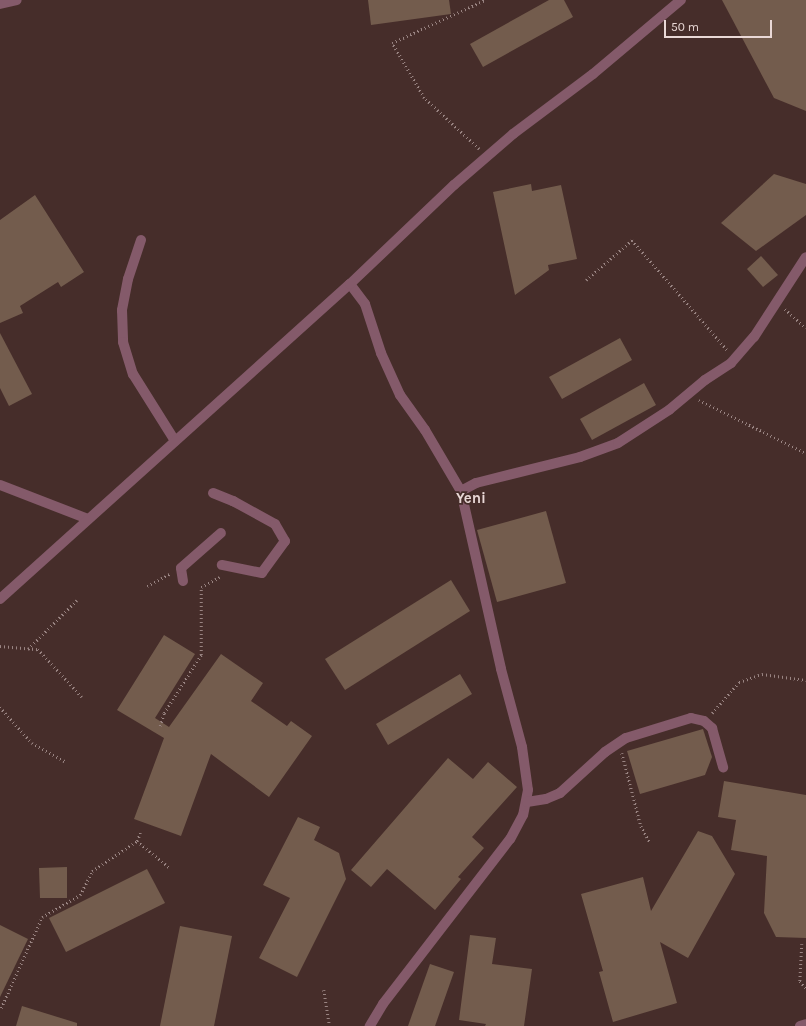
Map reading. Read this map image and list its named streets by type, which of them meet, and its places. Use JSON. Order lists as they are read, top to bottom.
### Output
{
  "districts": ["Yeni"],
  "scale_bar": "50 m"
}
